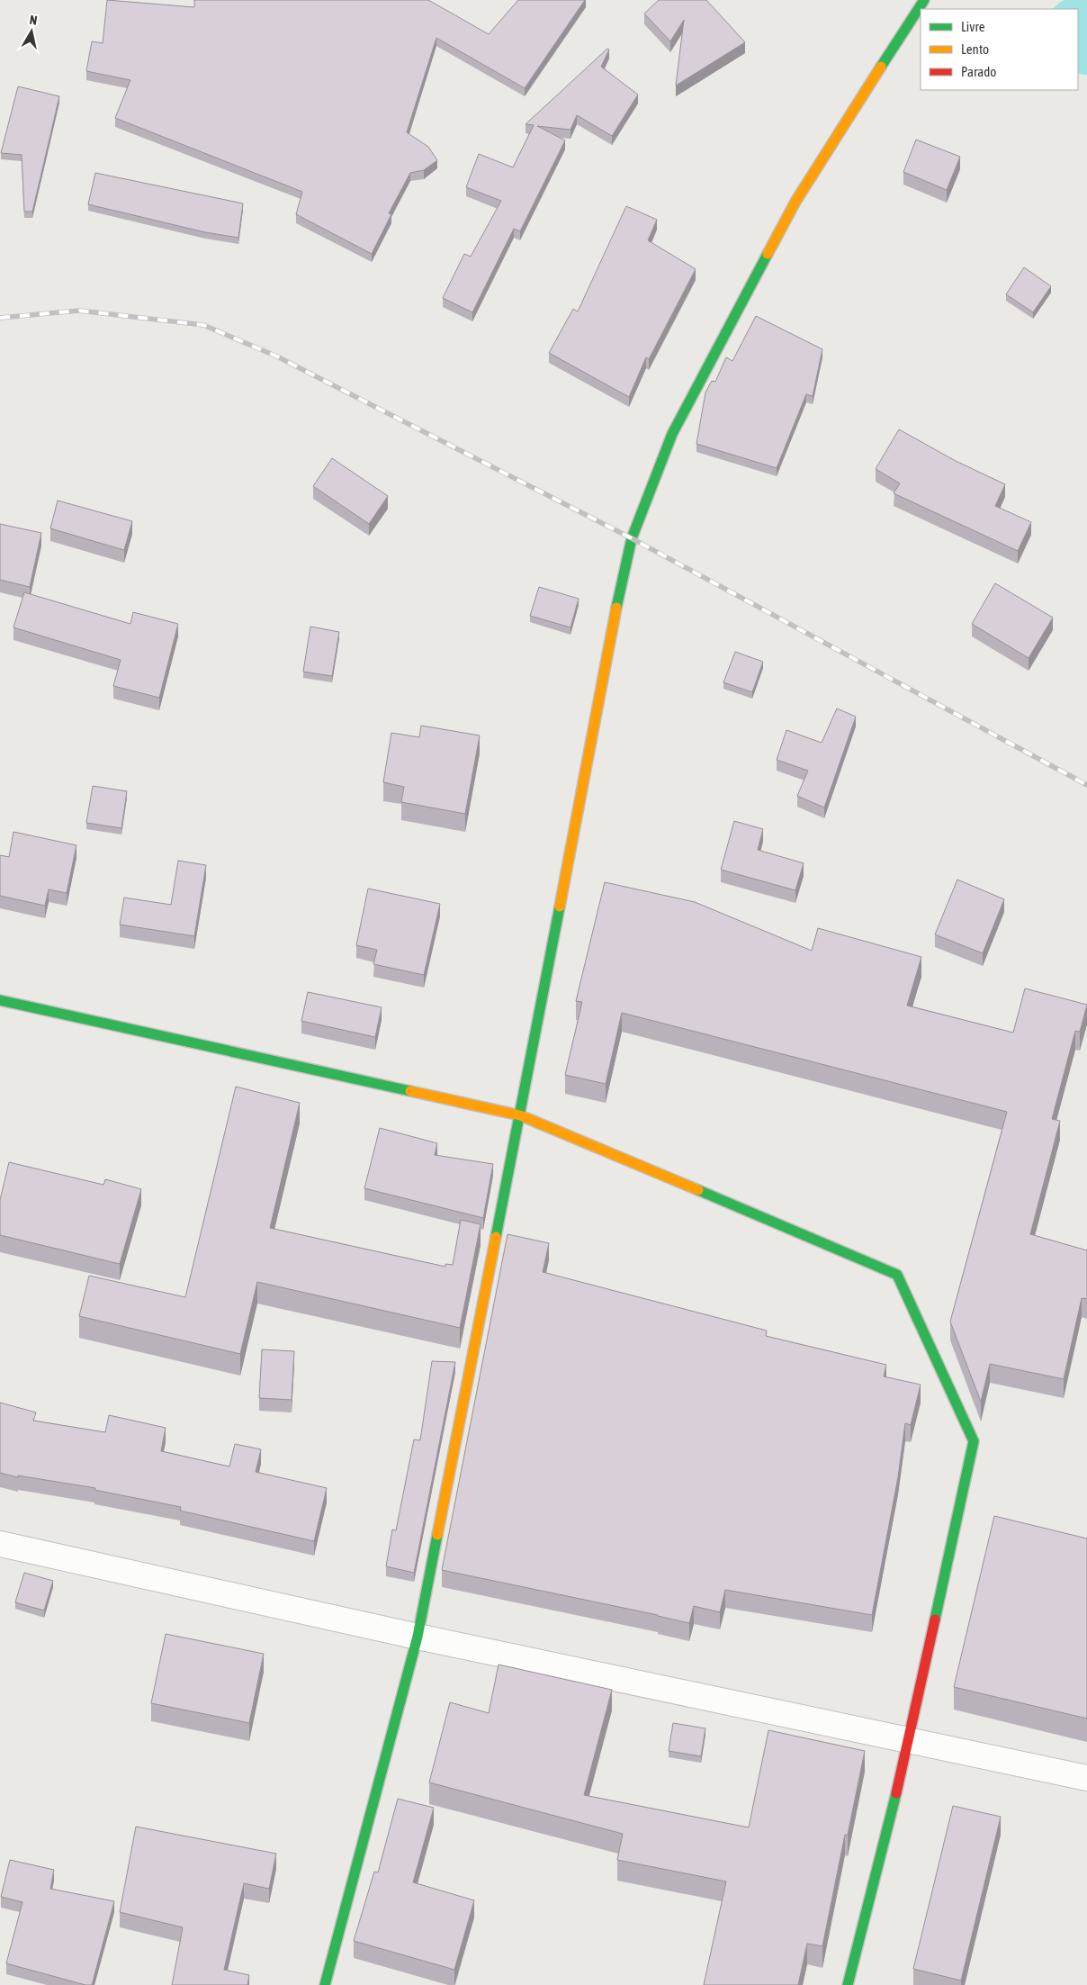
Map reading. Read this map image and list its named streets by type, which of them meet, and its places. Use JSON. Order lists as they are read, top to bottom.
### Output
{
  "legend": ["Livre", "Lento", "Parado"],
  "north": "top"
}
